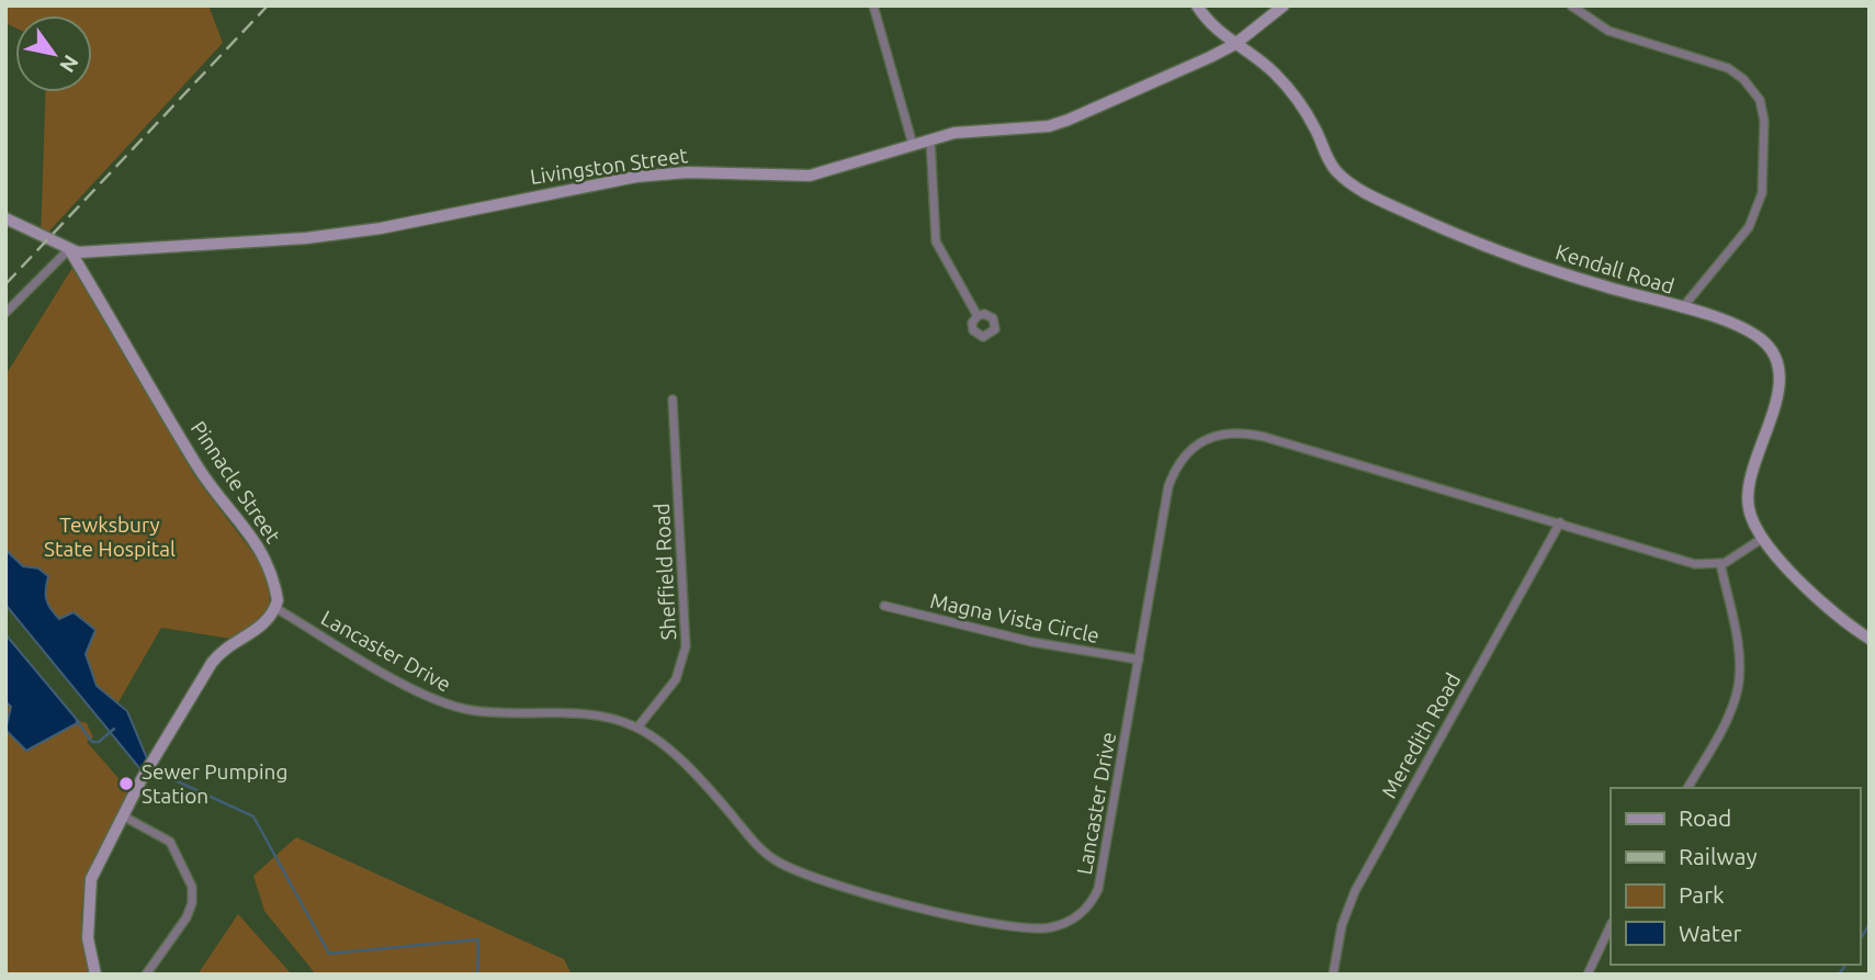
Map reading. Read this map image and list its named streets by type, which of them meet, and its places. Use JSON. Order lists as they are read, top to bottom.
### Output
{
  "streets": {
    "street": [
      "Livingston Street",
      "Kendall Road",
      "Pinnacle Street",
      "Sheffield Road",
      "Magna Vista Circle",
      "Lancaster Drive",
      "Meredith Road"
    ]
  },
  "crossings": [
    ["Livingston Street", "Kendall Road"],
    ["Livingston Street", "Pinnacle Street"],
    ["Pinnacle Street", "Lancaster Drive"],
    ["Sheffield Road", "Lancaster Drive"],
    ["Magna Vista Circle", "Lancaster Drive"],
    ["Lancaster Drive", "Meredith Road"]
  ],
  "parks": ["Tewksbury State Hospital"],
  "places": ["Sewer Pumping Station"],
  "legend": [
    "Road",
    "Railway",
    "Park",
    "Water"
  ],
  "north": "bottom right"
}
